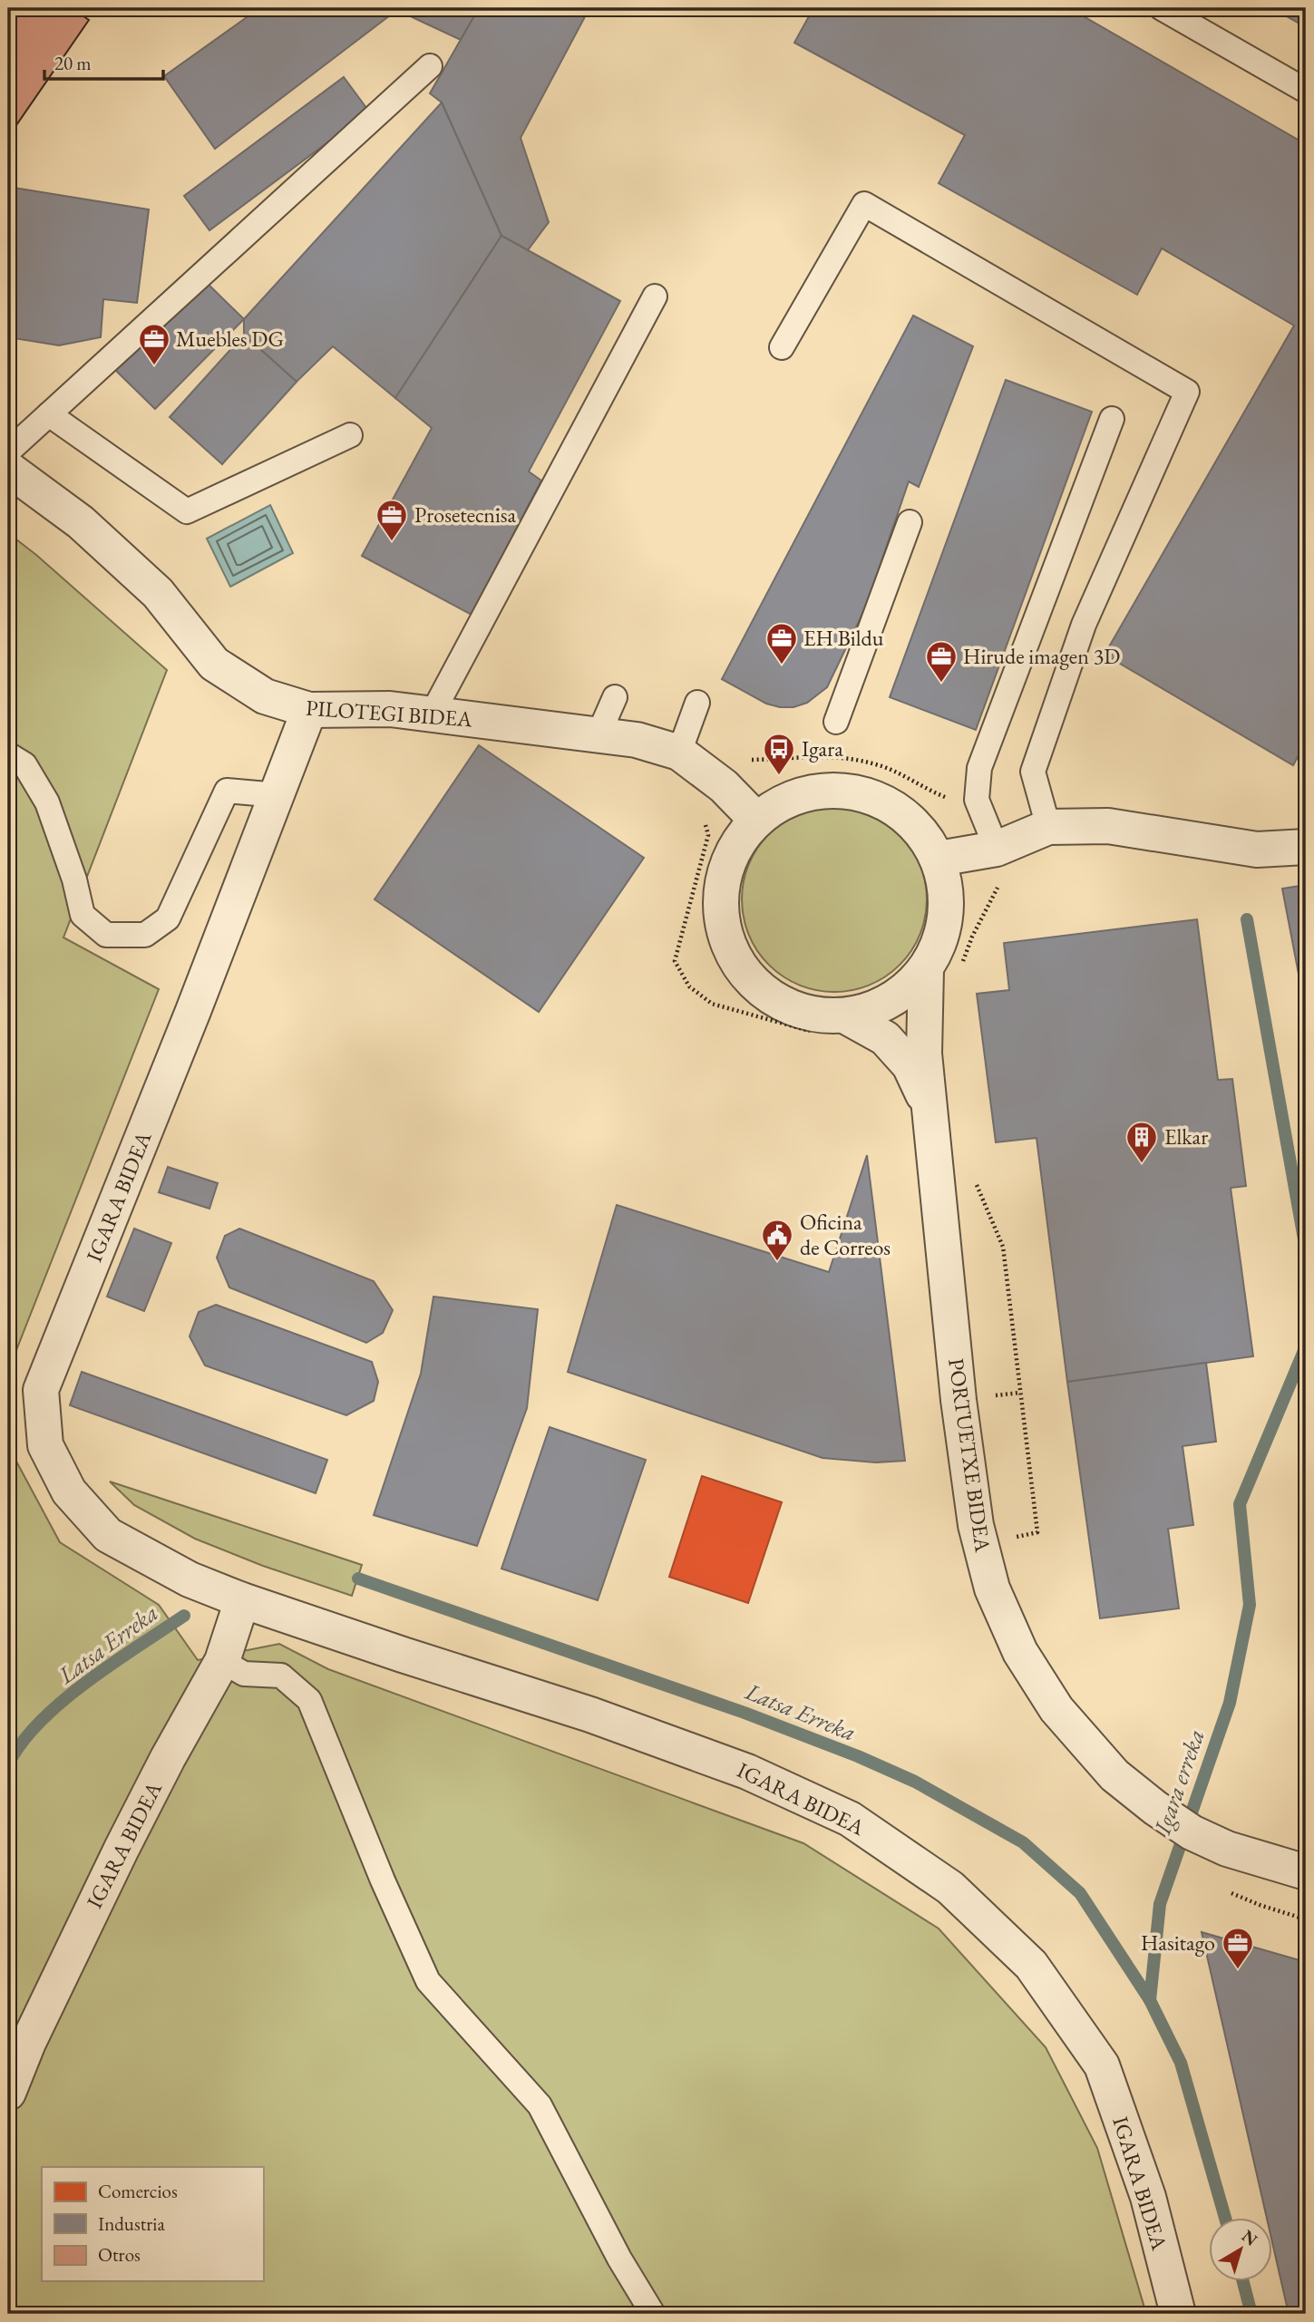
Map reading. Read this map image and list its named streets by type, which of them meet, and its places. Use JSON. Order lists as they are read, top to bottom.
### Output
{
  "streets": {
    "street": ["PILOTEGI BIDEA", "IGARA BIDEA", "PORTUETXE BIDEA"]
  },
  "crossings": [
    ["PILOTEGI BIDEA", "IGARA BIDEA"]
  ],
  "water": ["Latsa Erreka", "Igara erreka"],
  "places": {
    "office": [
      "Muebles DG",
      "Prosetecnisa",
      "EH Bildu",
      "Hirude imagen 3D",
      "Hasitago"
    ],
    "bus stop": ["Igara"],
    "building": ["Elkar"],
    "public building": ["Oficina de Correos"]
  },
  "legend": ["Comercios", "Industria", "Otros"],
  "scale_bar": "20 m",
  "north": "top right"
}
